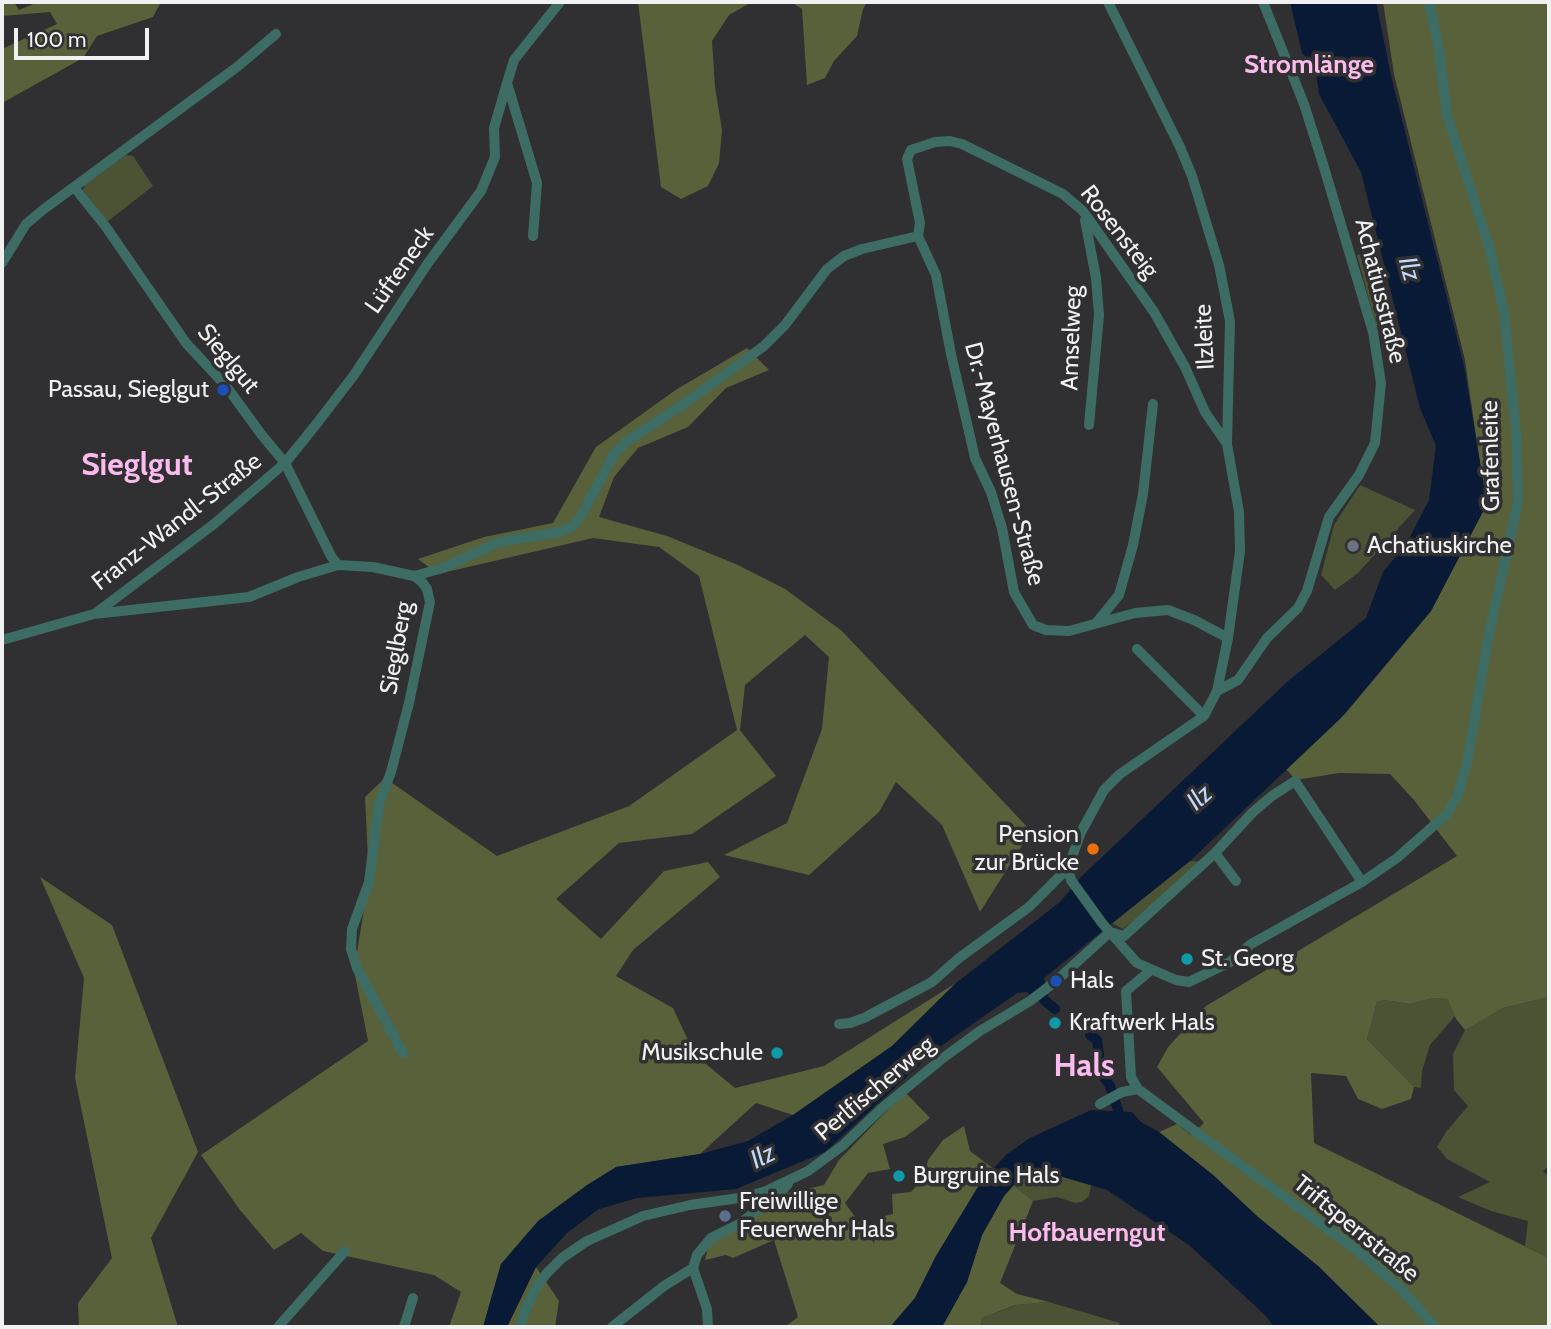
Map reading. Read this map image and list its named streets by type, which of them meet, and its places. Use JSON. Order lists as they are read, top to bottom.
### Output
{
  "streets": {
    "street": [
      "Rosensteig",
      "Lüfteneck",
      "Achatiusstraße",
      "Ilzleite",
      "Amselweg",
      "Sieglgut",
      "Grafenleite",
      "Dr.-Mayerhausen-Straße",
      "Franz-Wandl-Straße",
      "Sieglberg",
      "Perlfischerweg",
      "Triftsperrstraße"
    ]
  },
  "crossings": [
    ["Rosensteig", "Ilzleite"],
    ["Rosensteig", "Amselweg"],
    ["Rosensteig", "Dr.-Mayerhausen-Straße"],
    ["Lüfteneck", "Sieglgut"],
    ["Lüfteneck", "Franz-Wandl-Straße"],
    ["Achatiusstraße", "Ilzleite"],
    ["Ilzleite", "Dr.-Mayerhausen-Straße"],
    ["Sieglgut", "Franz-Wandl-Straße"],
    ["Sieglgut", "Sieglberg"],
    ["Franz-Wandl-Straße", "Sieglberg"]
  ],
  "districts": [
    "Stromlänge",
    "Sieglgut",
    "Hals",
    "Hofbauerngut"
  ],
  "water": ["Ilz"],
  "places": [
    "Passau, Sieglgut",
    "Achatiuskirche",
    "Pension zur Brücke",
    "St. Georg",
    "Hals",
    "Kraftwerk Hals",
    "Musikschule",
    "Burgruine Hals",
    "Freiwillige Feuerwehr Hals"
  ],
  "scale_bar": "100 m"
}
